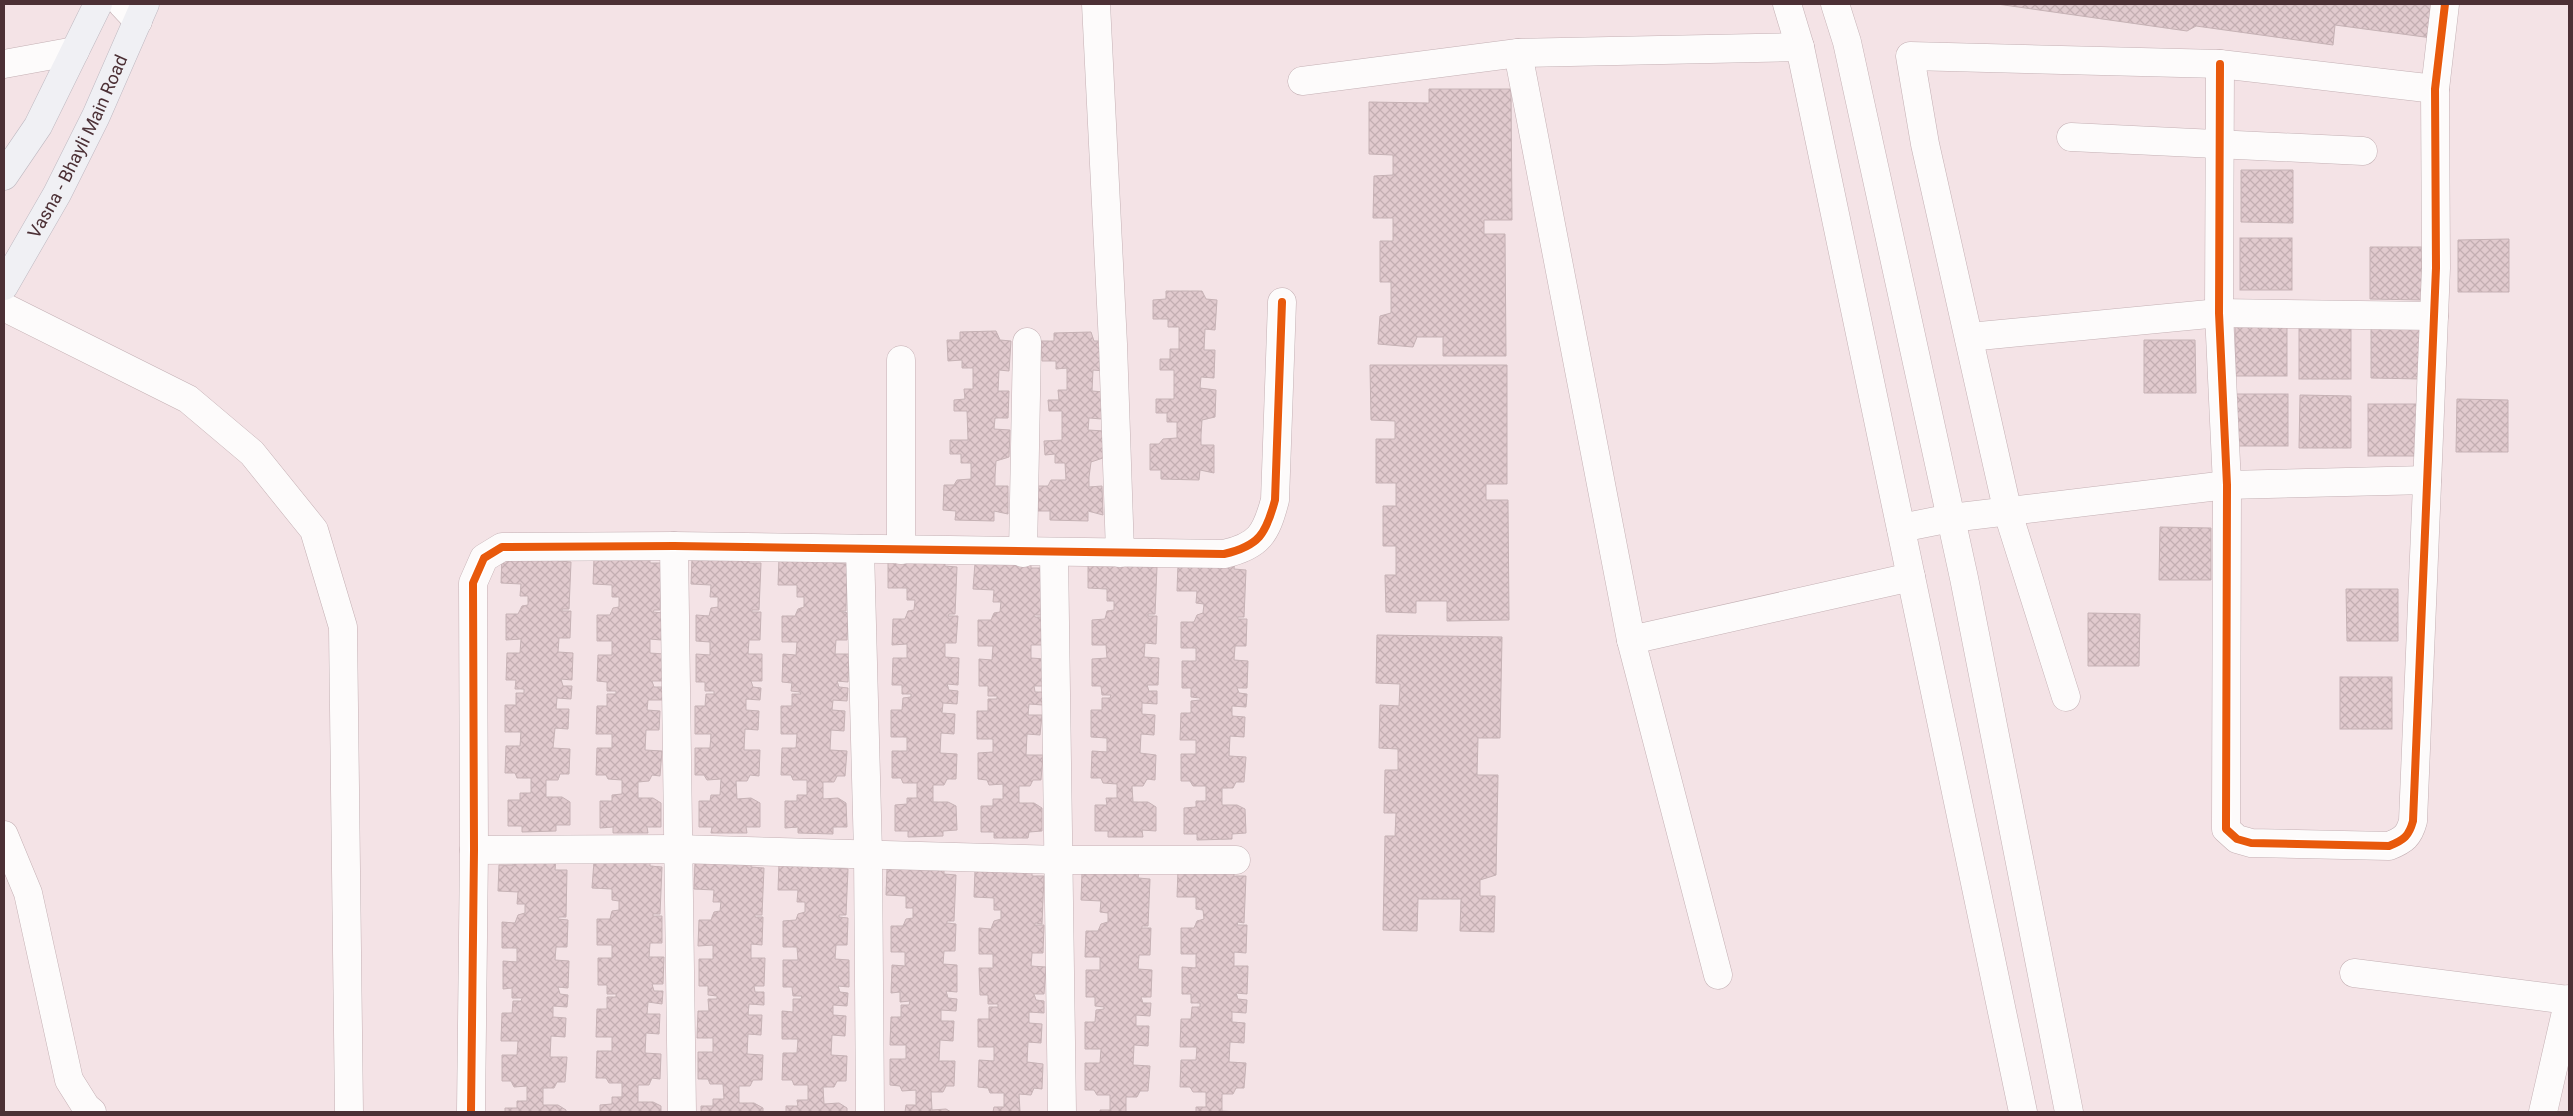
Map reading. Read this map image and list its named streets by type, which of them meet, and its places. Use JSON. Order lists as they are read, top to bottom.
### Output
{
  "streets": {
    "main road": ["Vasna - Bhayli Main Road"]
  }
}
